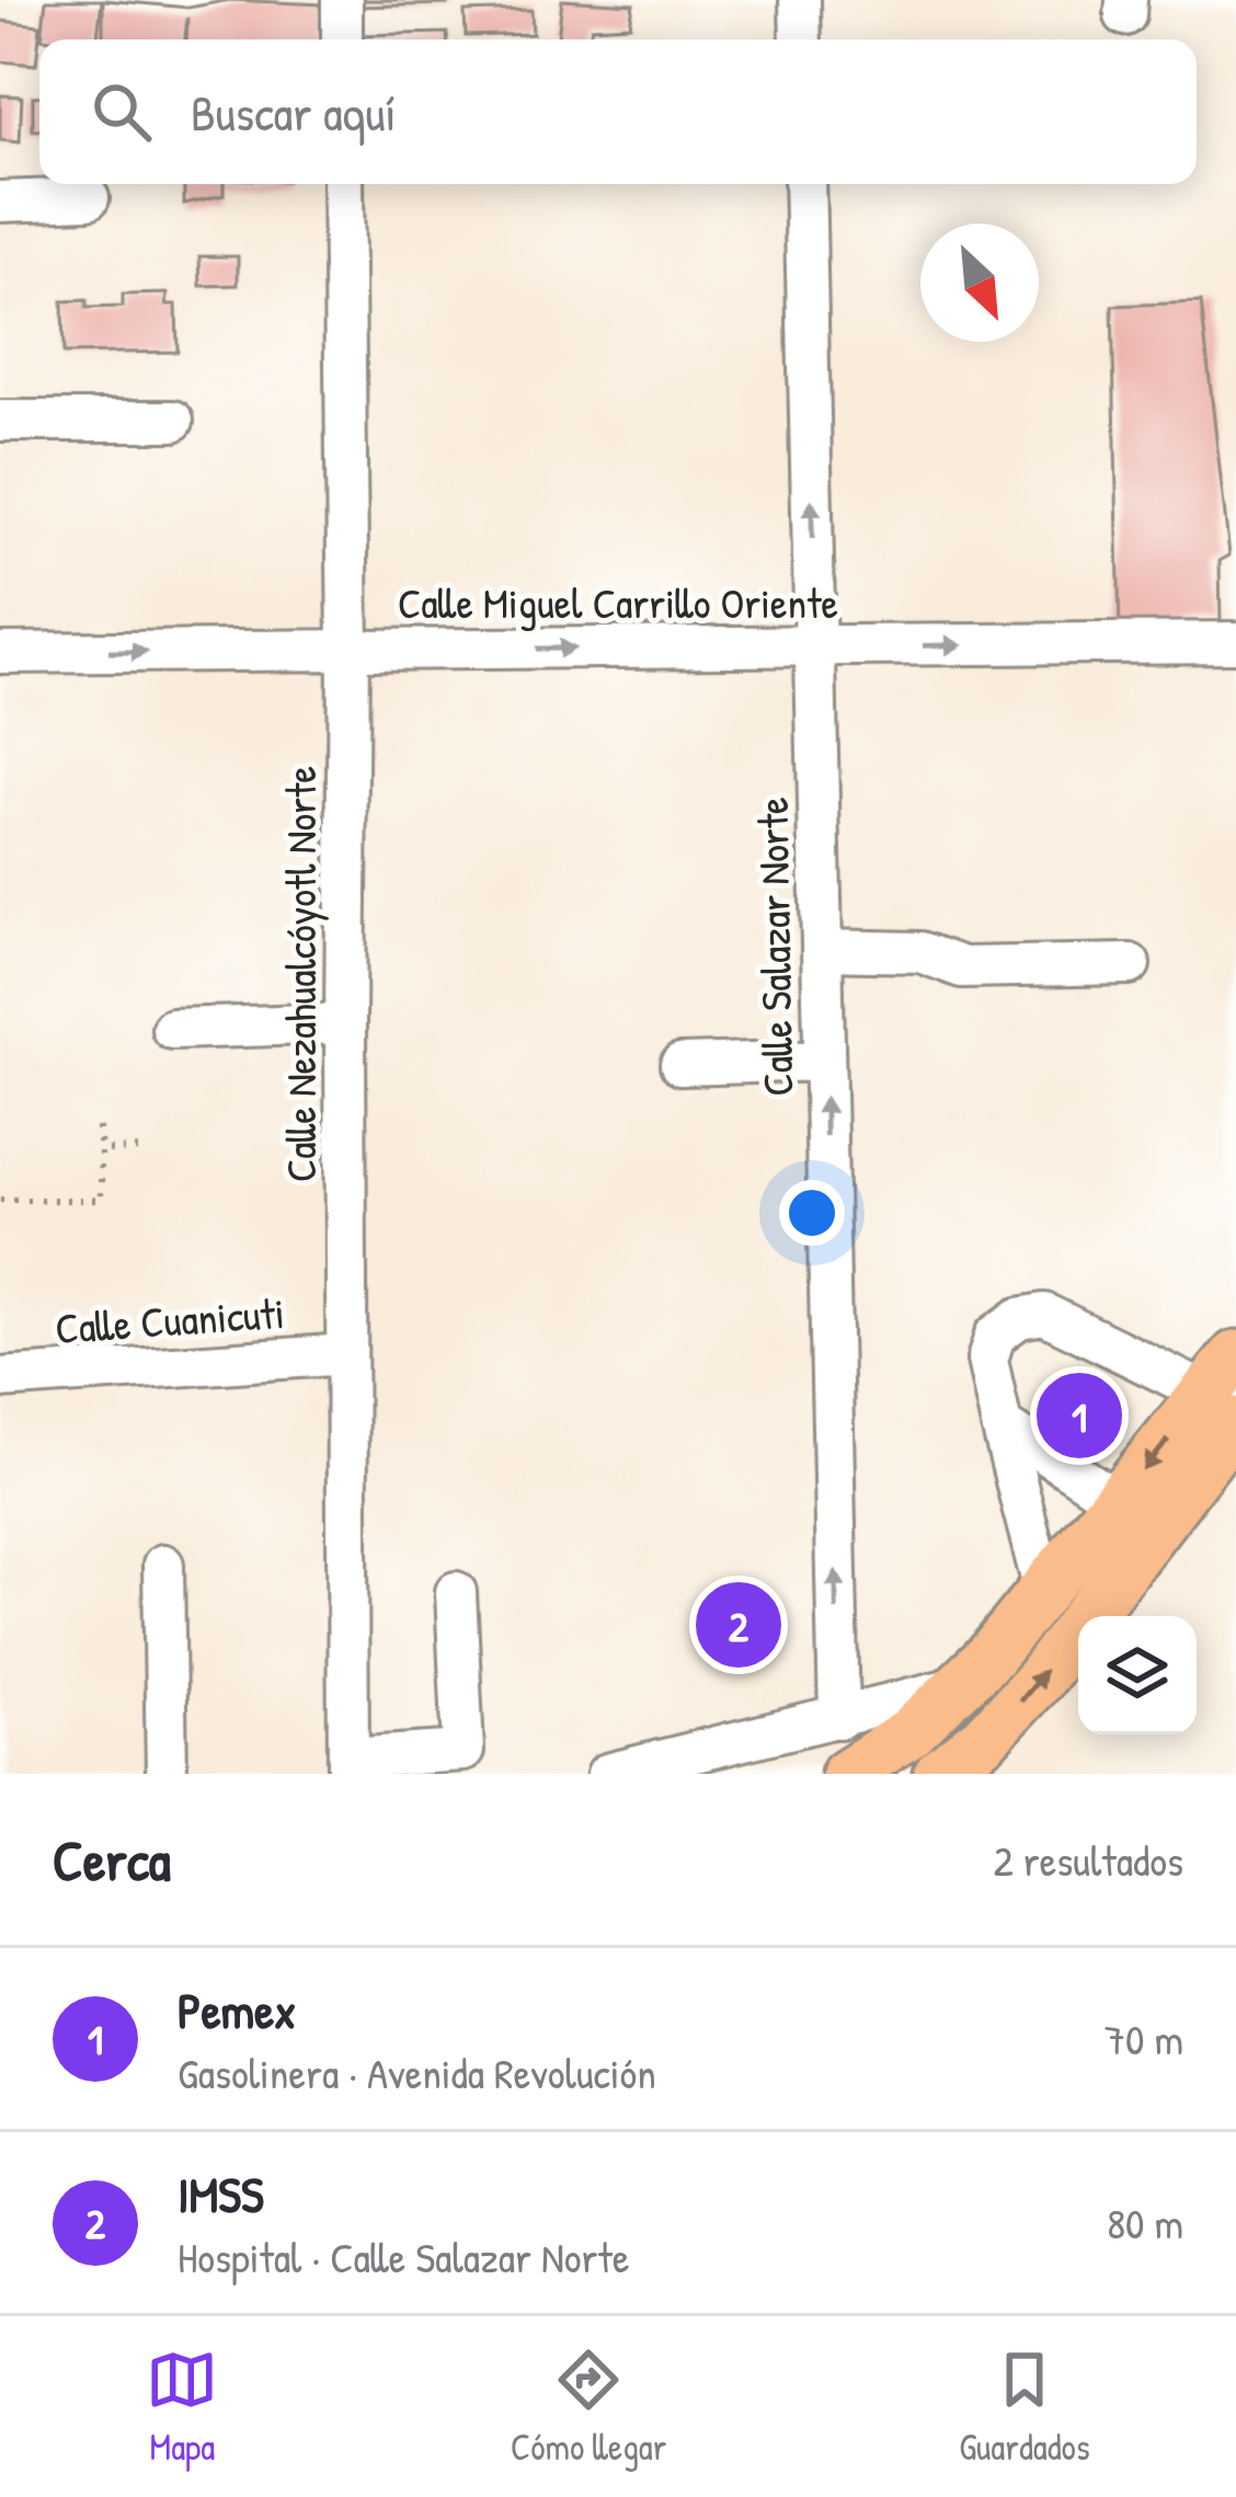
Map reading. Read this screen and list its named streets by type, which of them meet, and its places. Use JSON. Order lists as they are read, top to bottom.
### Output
{
  "streets": {
    "street": [
      "Calle Miguel Carrillo Oriente",
      "Calle Salazar Norte",
      "Calle Nezahualcóyotl Norte",
      "Calle Cuanicuti"
    ]
  },
  "crossings": [
    ["Calle Miguel Carrillo Oriente", "Calle Salazar Norte"],
    ["Calle Miguel Carrillo Oriente", "Calle Nezahualcóyotl Norte"],
    ["Calle Nezahualcóyotl Norte", "Calle Cuanicuti"]
  ],
  "one_way": ["Calle Salazar Norte"],
  "north": "bottom right",
  "page": {
    "search": "Buscar aquí",
    "pins": ["1", "2"],
    "heading": ["Cerca", "2 resultados"],
    "list": [
      {
        "mark": "1",
        "name": "Pemex",
        "note": "Gasolinera · Avenida Revolución",
        "value": "70 m"
      },
      {
        "mark": "2",
        "name": "IMSS",
        "note": "Hospital · Calle Salazar Norte",
        "value": "80 m"
      }
    ],
    "nav": ["Mapa", "Cómo llegar", "Guardados"]
  }
}
